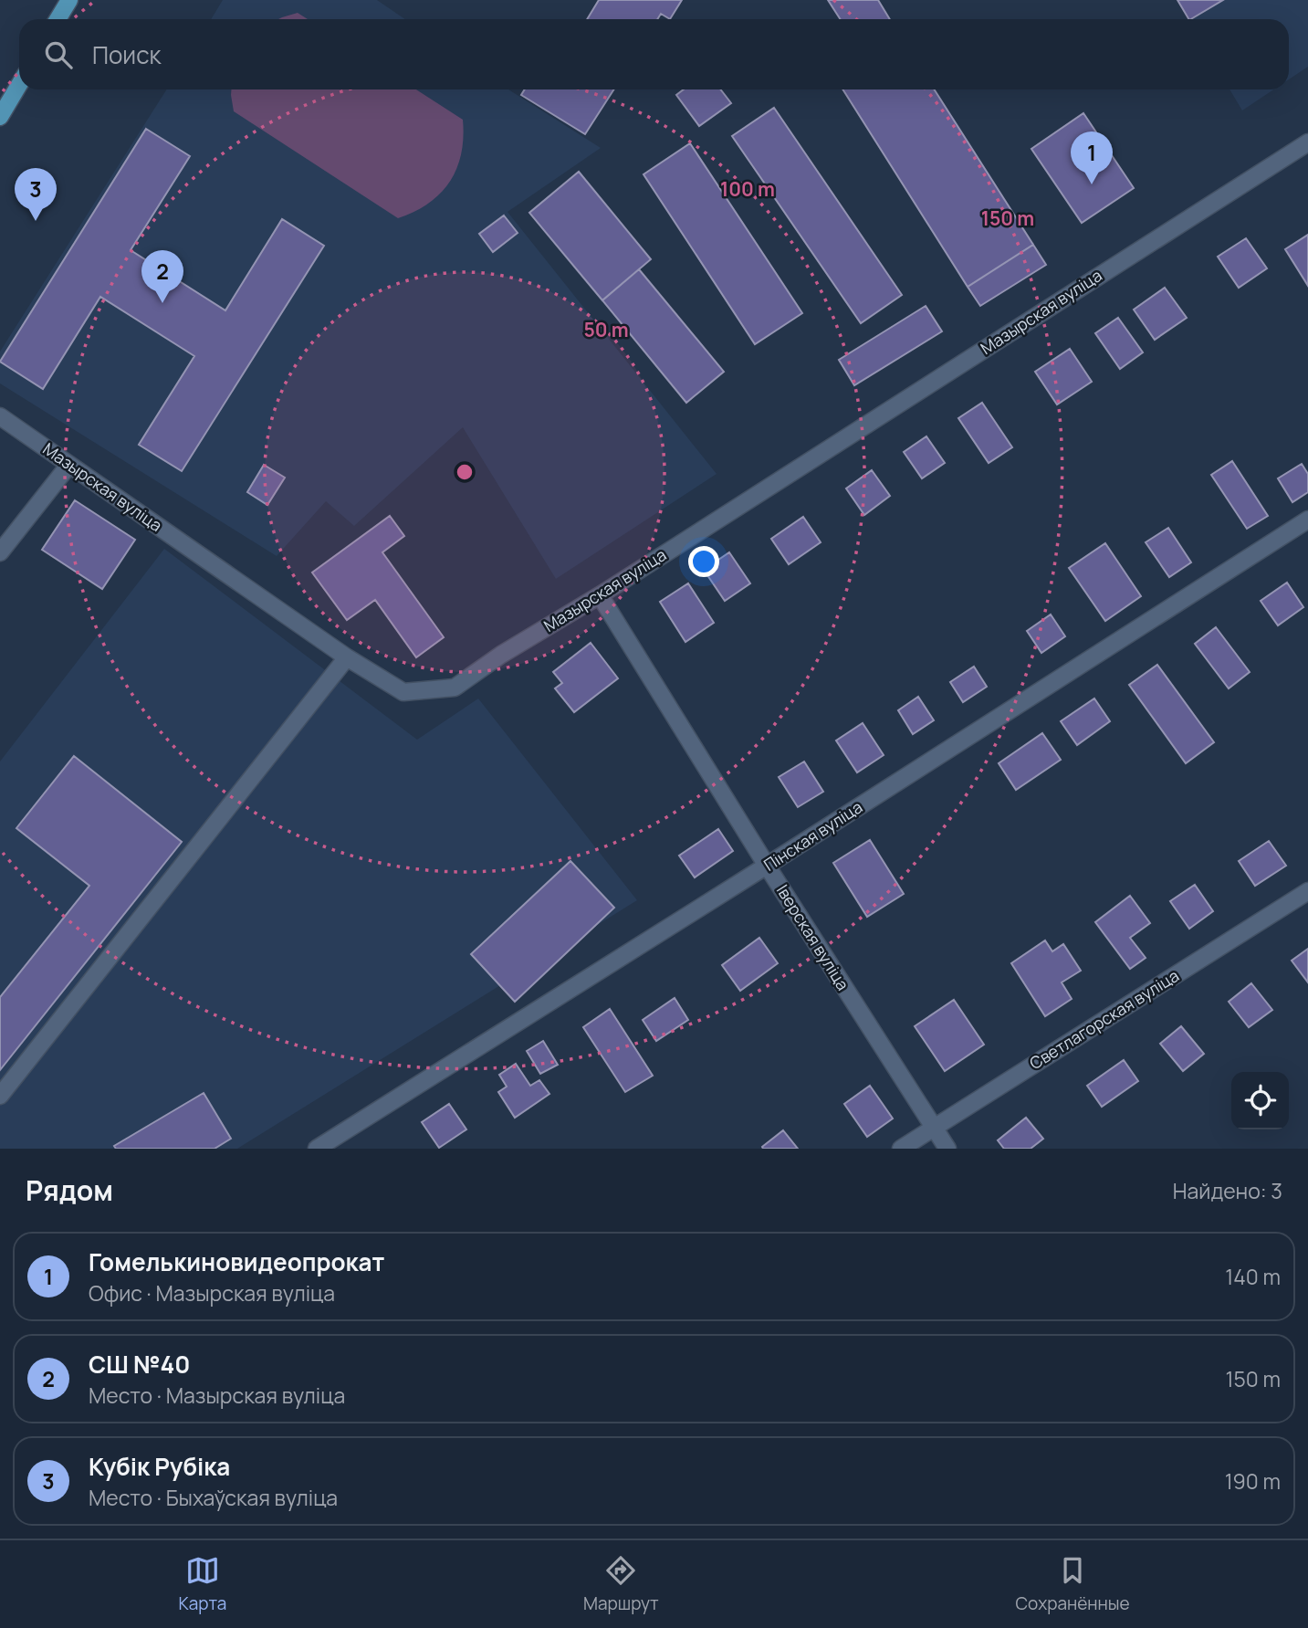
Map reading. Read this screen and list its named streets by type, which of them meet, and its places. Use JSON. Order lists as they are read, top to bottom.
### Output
{
  "streets": {
    "street": [
      "Мазырская вуліца",
      "Пінская вуліца",
      "Іверская вуліца",
      "Светлагорская вуліца"
    ]
  },
  "crossings": [
    ["Мазырская вуліца", "Іверская вуліца"],
    ["Пінская вуліца", "Іверская вуліца"],
    ["Іверская вуліца", "Светлагорская вуліца"]
  ],
  "page": {
    "search": "Поиск",
    "pins": ["1", "3", "2"],
    "heading": ["Рядом", "Найдено: 3"],
    "list": [
      {
        "mark": "1",
        "name": "Гомелькиновидеопрокат",
        "note": "Офис · Мазырская вуліца",
        "value": "140 m"
      },
      {
        "mark": "2",
        "name": "СШ №40",
        "note": "Место · Мазырская вуліца",
        "value": "150 m"
      },
      {
        "mark": "3",
        "name": "Кубік Рубіка",
        "note": "Место · Быхаўская вуліца",
        "value": "190 m"
      }
    ],
    "nav": ["Карта", "Маршрут", "Сохранённые"]
  },
  "rings": ["100 m", "150 m", "50 m"]
}
